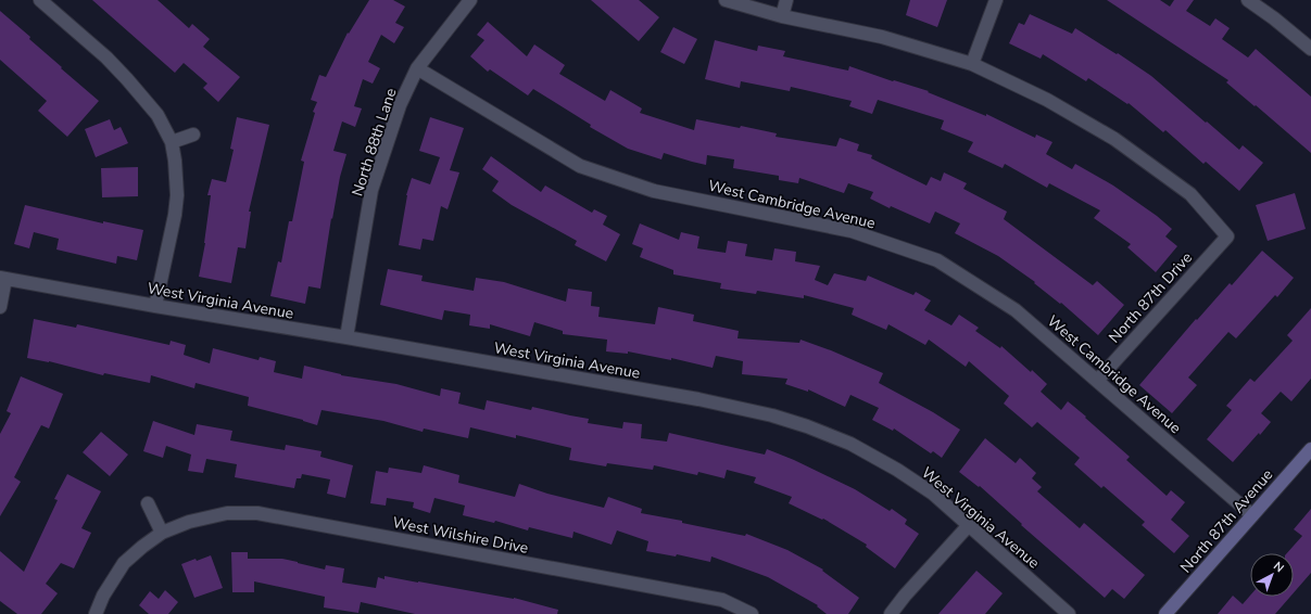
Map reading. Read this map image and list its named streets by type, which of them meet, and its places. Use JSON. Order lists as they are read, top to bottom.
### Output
{
  "streets": {
    "street": [
      "North 88th Lane",
      "West Cambridge Avenue",
      "North 87th Drive",
      "West Virginia Avenue",
      "North 87th Avenue",
      "West Wilshire Drive"
    ]
  },
  "crossings": [
    ["North 88th Lane", "West Cambridge Avenue"],
    ["North 88th Lane", "West Virginia Avenue"],
    ["West Cambridge Avenue", "North 87th Drive"],
    ["West Cambridge Avenue", "North 87th Avenue"]
  ],
  "north": "top right"
}
